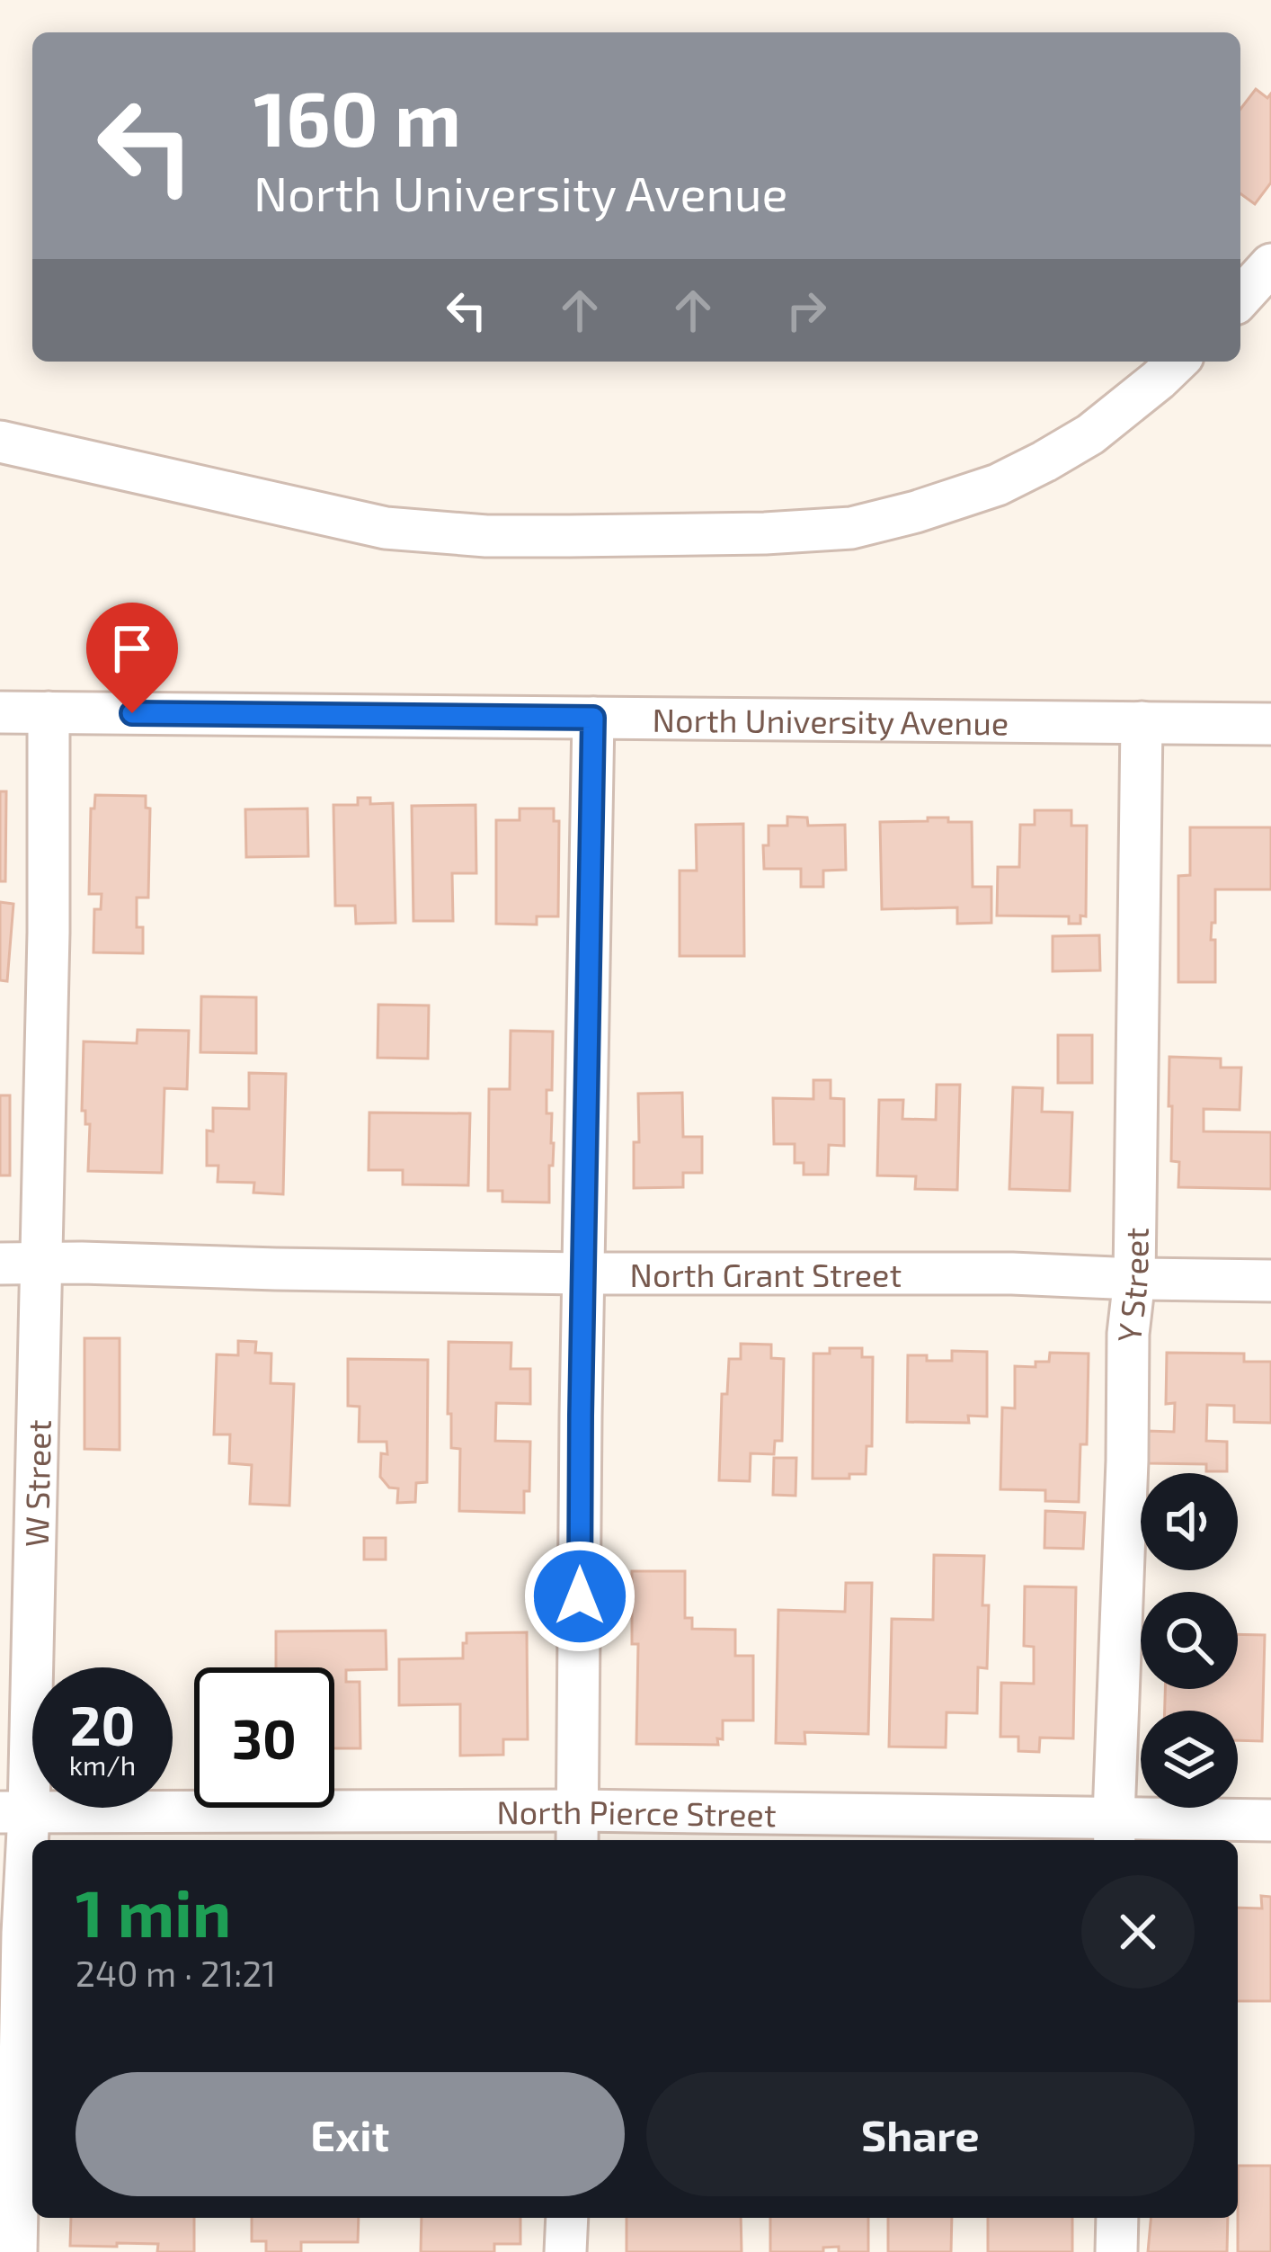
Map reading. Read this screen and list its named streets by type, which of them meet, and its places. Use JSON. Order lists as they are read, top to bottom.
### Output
{
  "streets": {
    "street": [
      "North University Avenue",
      "North Grant Street",
      "Y Street",
      "W Street",
      "North Pierce Street"
    ]
  },
  "crossings": [
    ["North University Avenue", "Y Street"],
    ["North University Avenue", "W Street"],
    ["North Grant Street", "Y Street"],
    ["North Grant Street", "W Street"],
    ["Y Street", "North Pierce Street"],
    ["W Street", "North Pierce Street"]
  ],
  "page": {
    "turn": ["160 m", "North University Avenue"],
    "speed": "20 km/h",
    "limit": "30",
    "heading": ["1 min", "240 m · 21:21"],
    "buttons": ["Exit", "Share"]
  }
}
